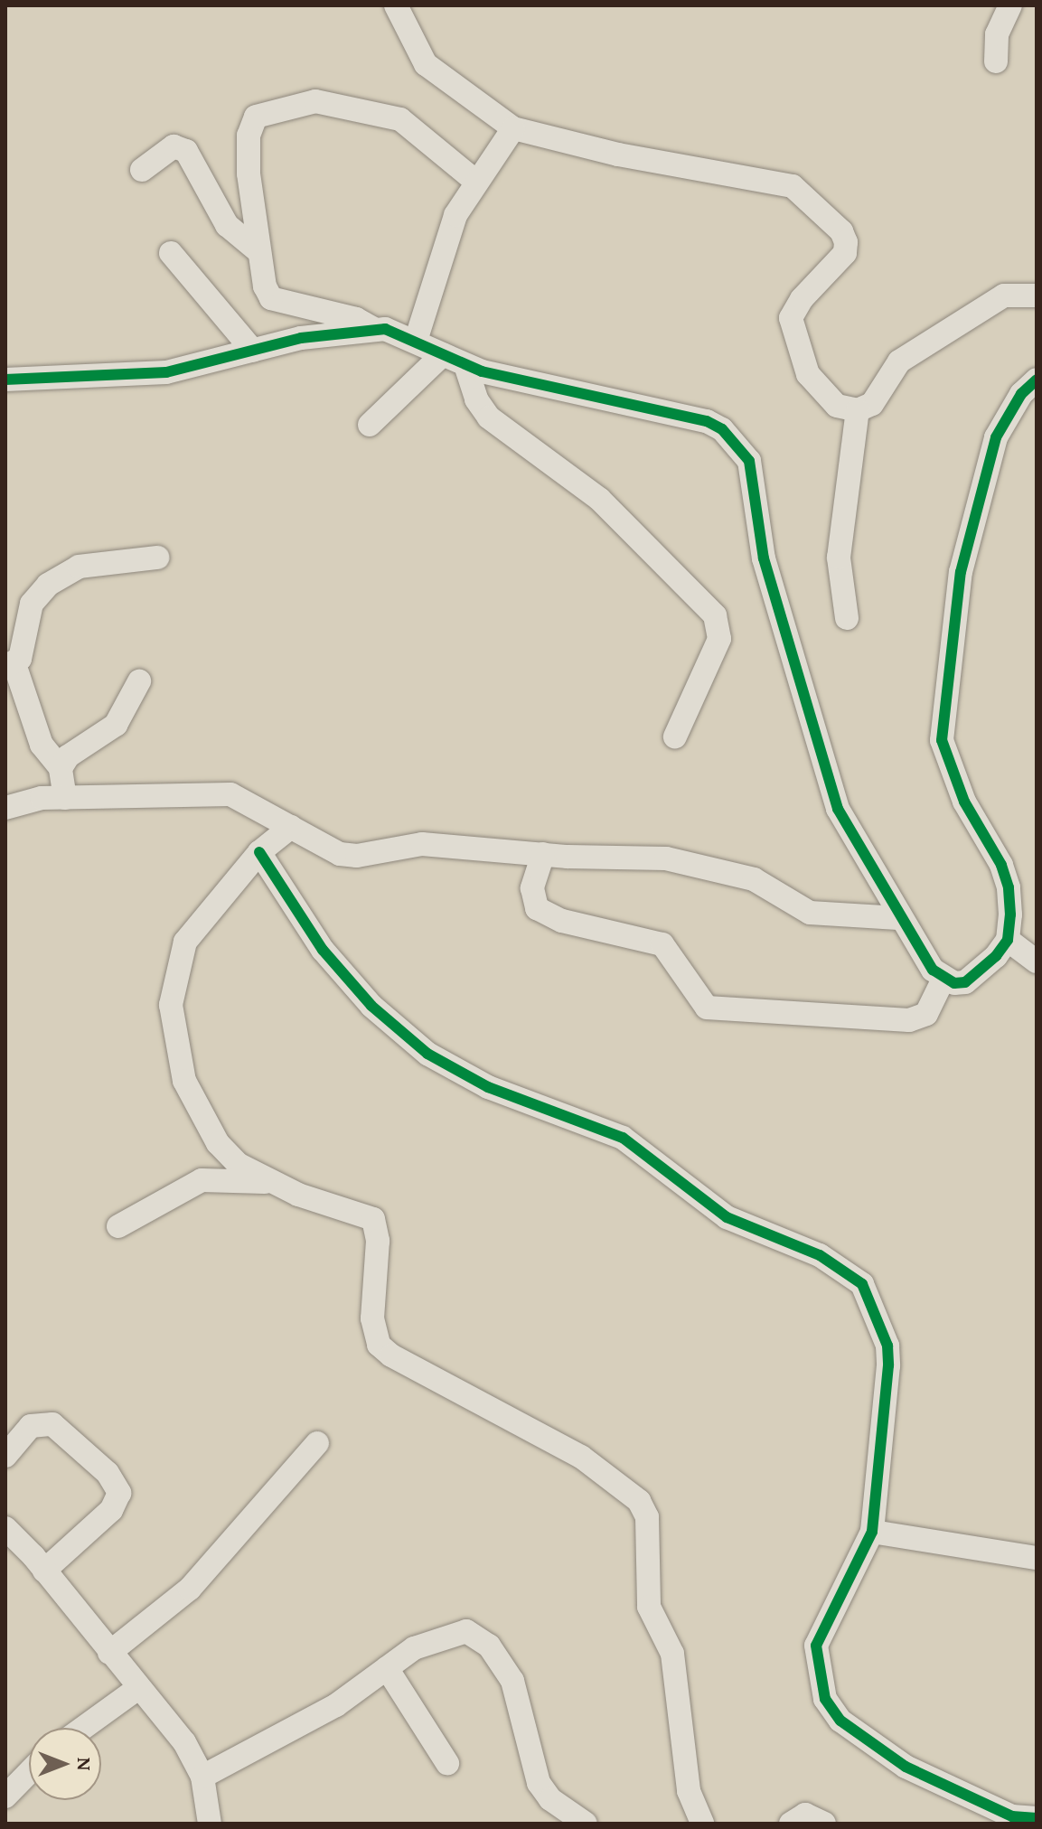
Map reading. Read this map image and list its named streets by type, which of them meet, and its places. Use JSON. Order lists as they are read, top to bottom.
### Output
{
  "north": "right"
}
